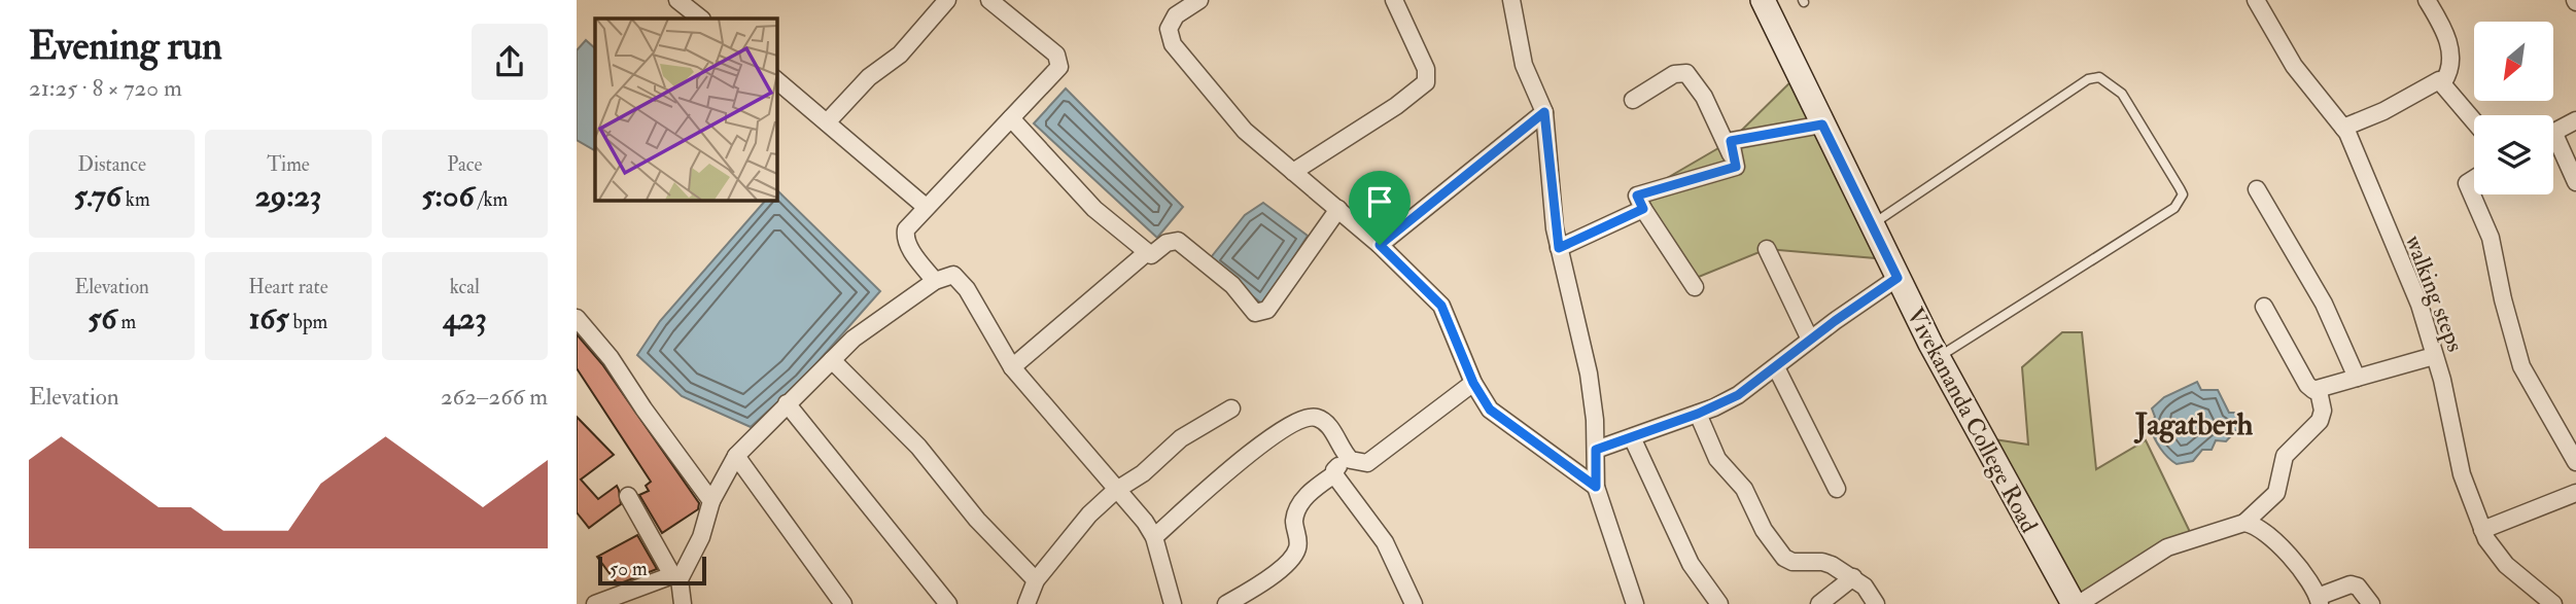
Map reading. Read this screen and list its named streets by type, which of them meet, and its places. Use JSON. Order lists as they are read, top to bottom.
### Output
{
  "streets": {
    "street": ["walking steps", "Vivekananda College Road"]
  },
  "districts": ["Jagatberh"],
  "scale_bar": "50 m",
  "north": "bottom left",
  "page": {
    "heading": ["Evening run", "21:25 · 8 × 720 m"],
    "stats": [
      ["Distance", "5.76 km"],
      ["Time", "29:23"],
      ["Pace", "5:06 /km"],
      ["Elevation", "56 m"],
      ["Heart rate", "165 bpm"],
      ["kcal", "423"]
    ],
    "chart": ["Elevation", "262–266 m"],
    "scale": "50 m"
  }
}
